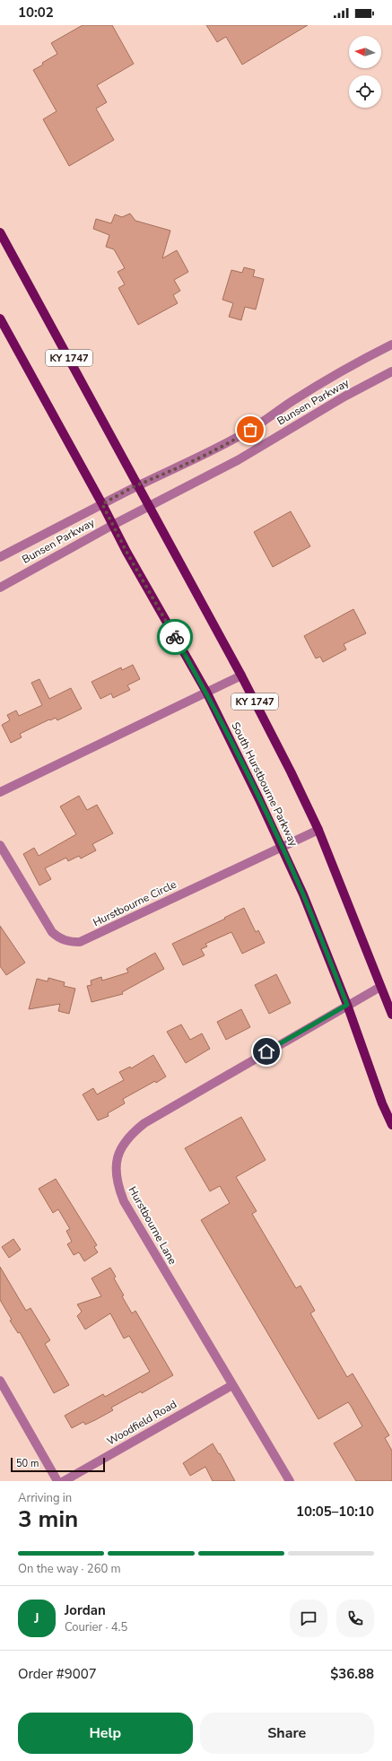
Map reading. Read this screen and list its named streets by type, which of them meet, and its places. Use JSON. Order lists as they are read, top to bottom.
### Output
{
  "streets": {
    "main road": ["KY 1747", "South Hurstbourne Parkway"],
    "street": [
      "Bunsen Parkway",
      "Hurstbourne Circle",
      "Hurstbourne Lane",
      "Woodfield Road"
    ]
  },
  "crossings": [
    ["KY 1747", "Bunsen Parkway"],
    ["KY 1747", "Hurstbourne Circle"],
    ["KY 1747", "Hurstbourne Lane"],
    ["Bunsen Parkway", "South Hurstbourne Parkway"],
    ["South Hurstbourne Parkway", "Hurstbourne Circle"],
    ["South Hurstbourne Parkway", "Hurstbourne Lane"],
    ["Hurstbourne Lane", "Woodfield Road"]
  ],
  "scale_bar": "50 m",
  "north": "left",
  "page": {
    "status": "10:02",
    "scale": "50 m",
    "heading": ["3 min", "Arriving in", "10:05–10:10"],
    "panel": [
      "Jordan",
      "Courier · 4.5",
      "Order #9007",
      "$36.88"
    ],
    "bar": "On the way · 260 m",
    "round": "J",
    "buttons": ["Help", "Share"]
  }
}
